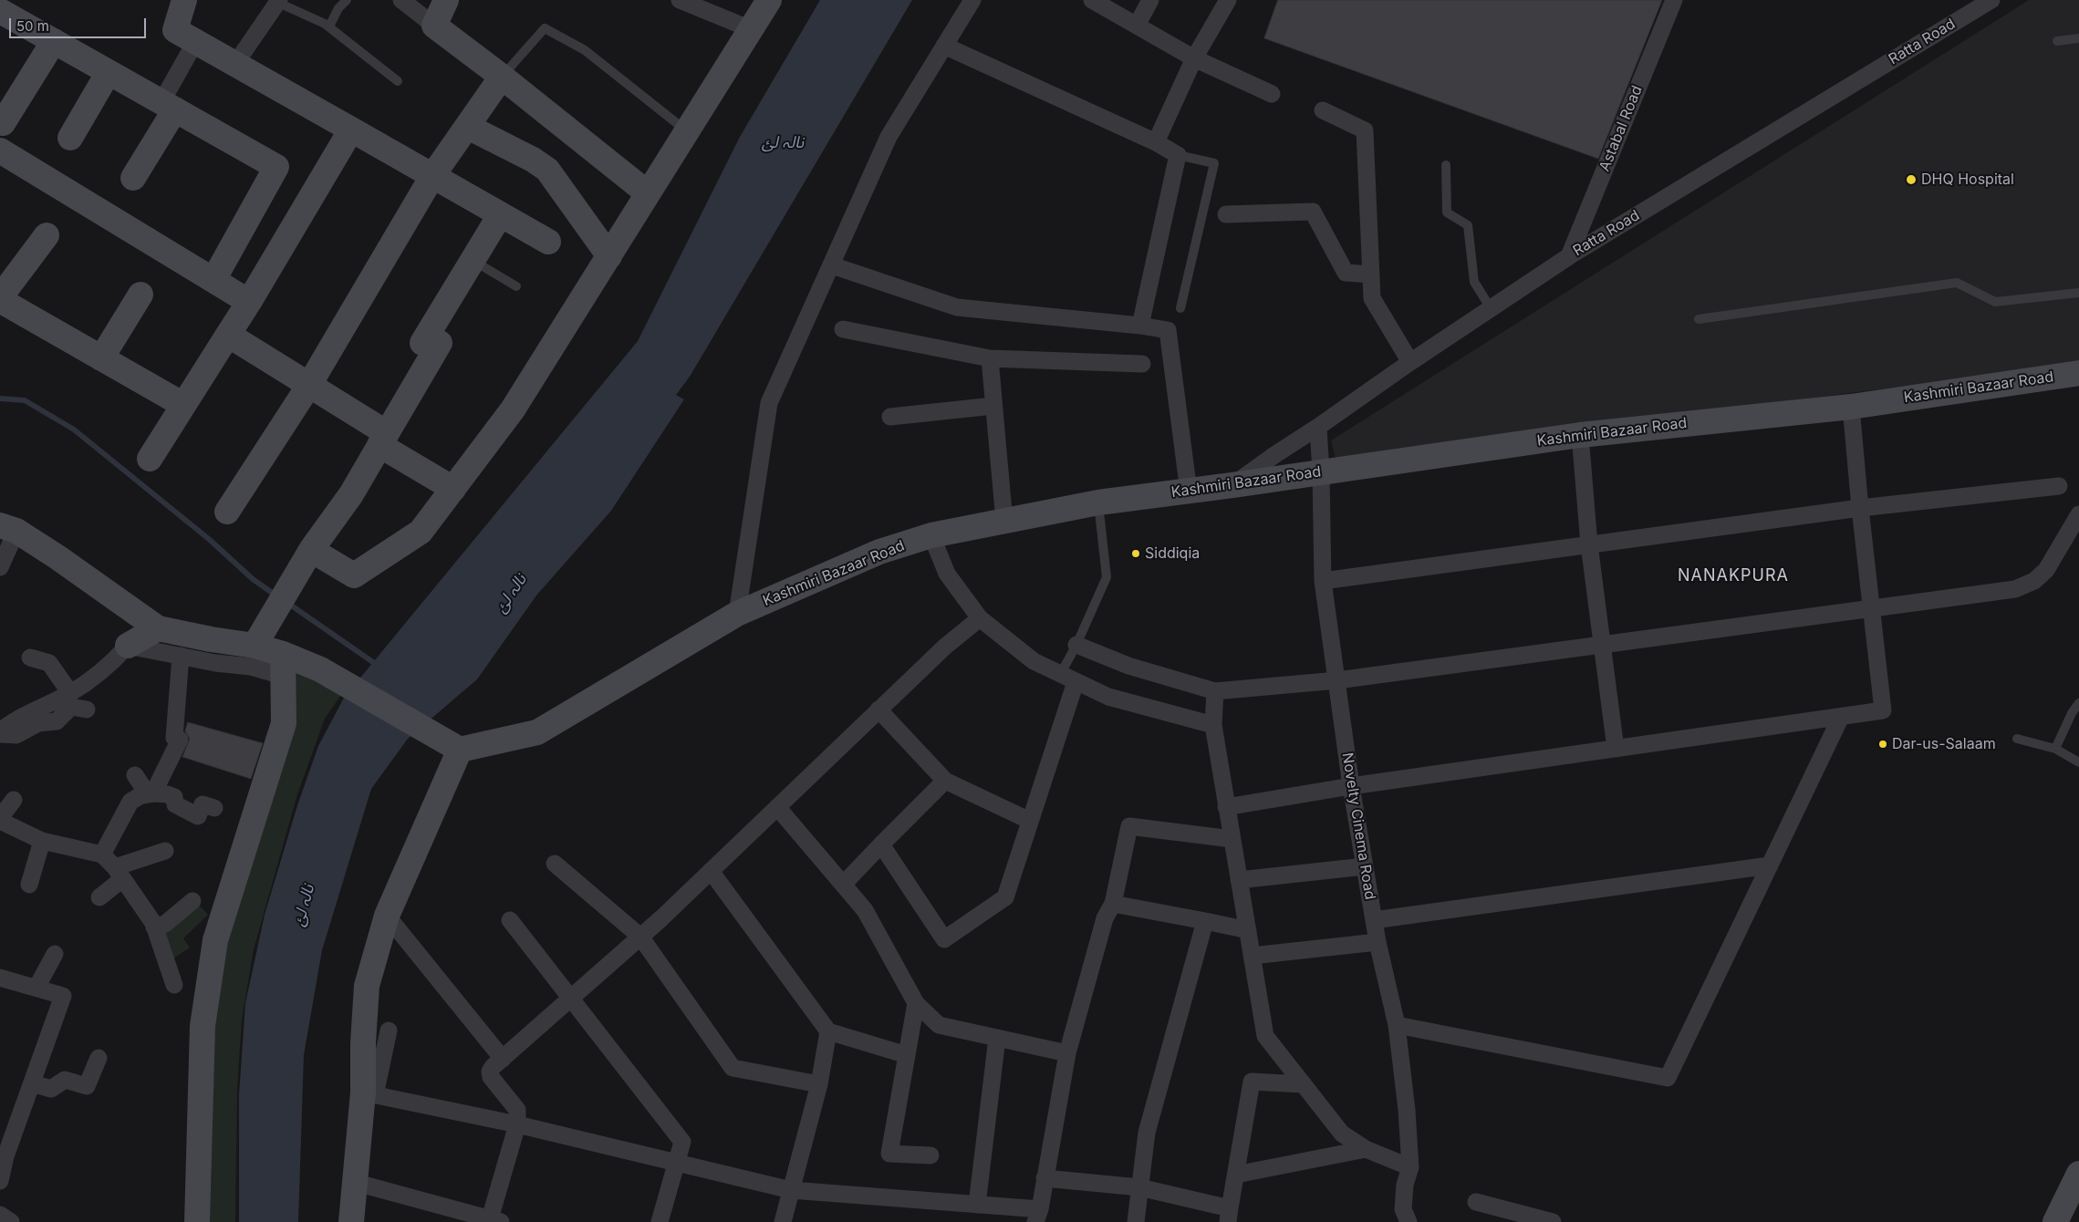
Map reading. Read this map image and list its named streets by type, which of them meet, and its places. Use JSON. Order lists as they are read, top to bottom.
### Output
{
  "streets": {
    "street": [
      "Ratta Road",
      "Astabal Road",
      "Kashmiri Bazaar Road",
      "Novelty Cinema Road"
    ]
  },
  "crossings": [
    ["Ratta Road", "Astabal Road"],
    ["Ratta Road", "Kashmiri Bazaar Road"],
    ["Ratta Road", "Novelty Cinema Road"],
    ["Kashmiri Bazaar Road", "Novelty Cinema Road"]
  ],
  "districts": ["NANAKPURA"],
  "water": ["نالہ لئ"],
  "places": ["DHQ Hospital", "Siddiqia", "Dar-us-Salaam"],
  "scale_bar": "50 m"
}
